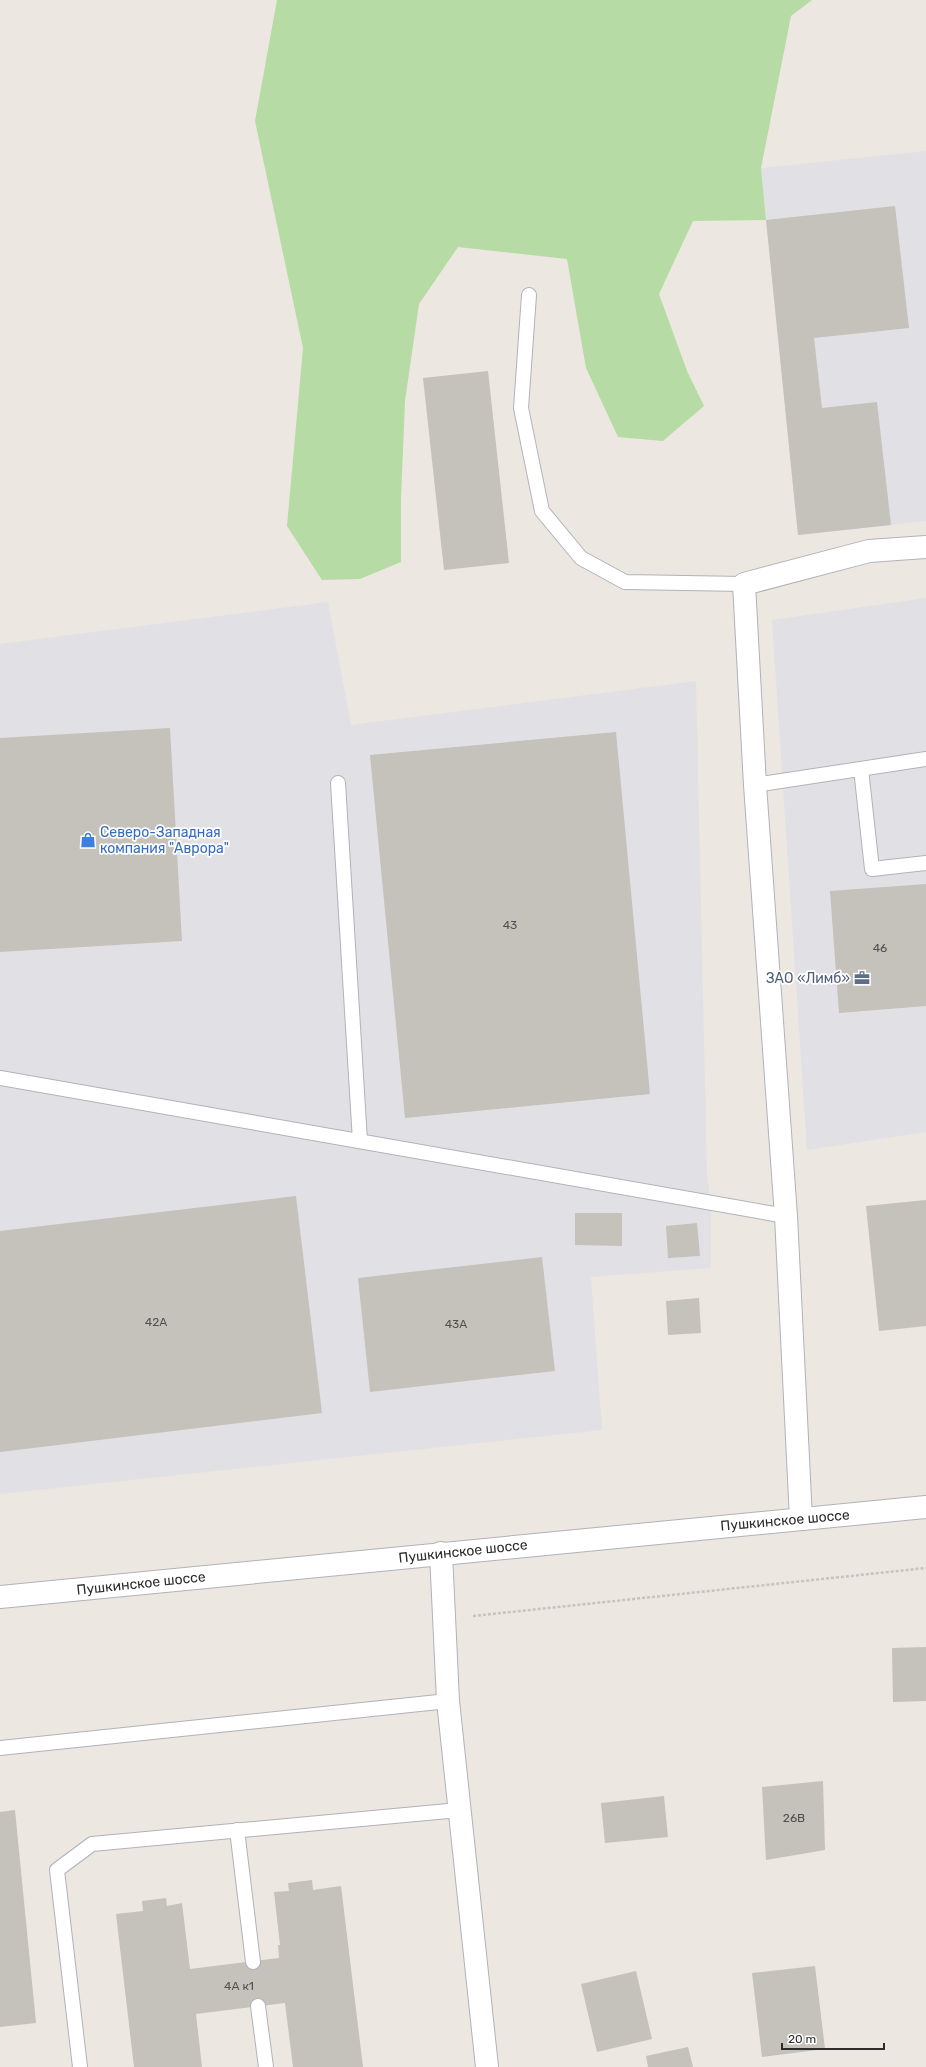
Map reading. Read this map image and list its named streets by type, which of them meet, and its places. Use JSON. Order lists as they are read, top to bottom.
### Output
{
  "streets": {
    "street": ["Пушкинское шоссе"]
  },
  "places": {
    "shop": ["Северо-Западная компания \"Аврора\""],
    "office": ["ЗАО «Лимб»"]
  },
  "house_numbers": [
    "43",
    "46",
    "42А",
    "43А",
    "26В",
    "4А к1"
  ],
  "scale_bar": "20 m"
}
